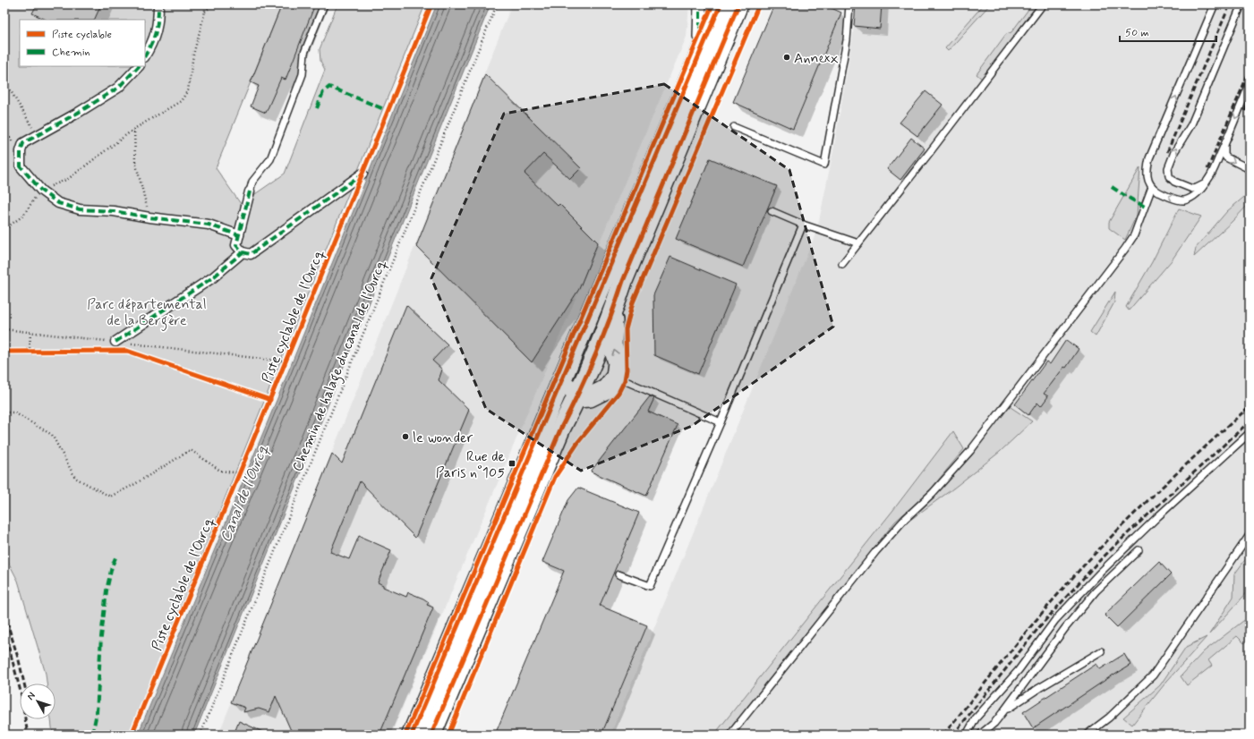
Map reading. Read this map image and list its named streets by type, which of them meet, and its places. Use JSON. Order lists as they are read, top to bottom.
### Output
{
  "streets": {
    "path": ["Chemin de halage du canal de l'Ourcq"],
    "cycle path": ["Piste cyclable de l'Ourcq"]
  },
  "water": ["Canal de l'Ourcq"],
  "parks": ["Parc départemental de la Bergère"],
  "places": {
    "other": ["Annexx", "le wonder"],
    "transit": ["Rue de Paris n°105"]
  },
  "legend": ["Piste cyclable", "Chemin"],
  "scale_bar": "50 m",
  "north": "top left"
}
